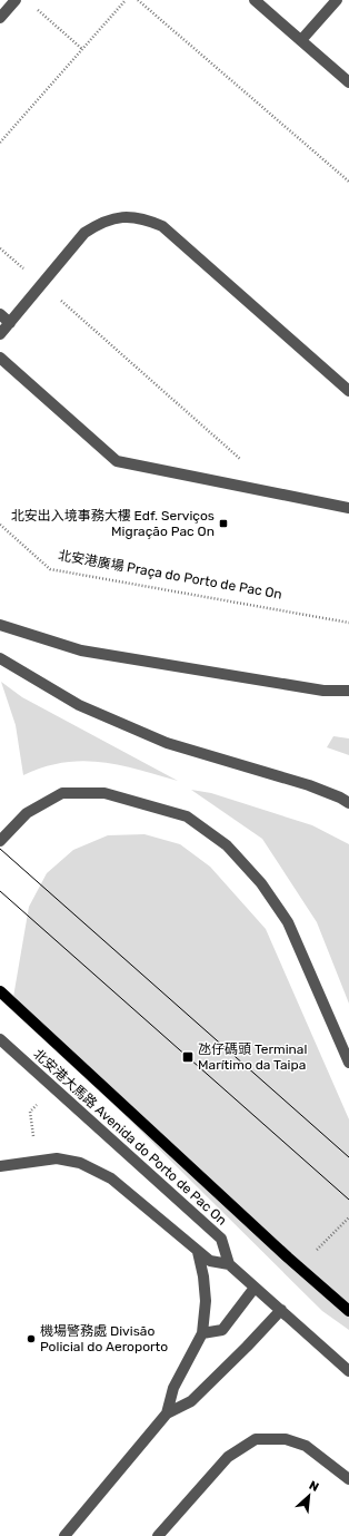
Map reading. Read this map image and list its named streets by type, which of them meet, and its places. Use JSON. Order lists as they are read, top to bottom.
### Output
{
  "streets": {
    "street": ["北安港大馬路 Avenida do Porto de Pac On"],
    "path": ["北安港廣場 Praça do Porto de Pac On"]
  },
  "places": {
    "transit": ["北安出入境事務大樓 Edf. Serviços Migração Pac On", "氹仔碼頭 Terminal Marítimo da Taipa"],
    "other": ["機場警務處 Divisão Policial do Aeroporto"]
  },
  "north": "top right"
}
